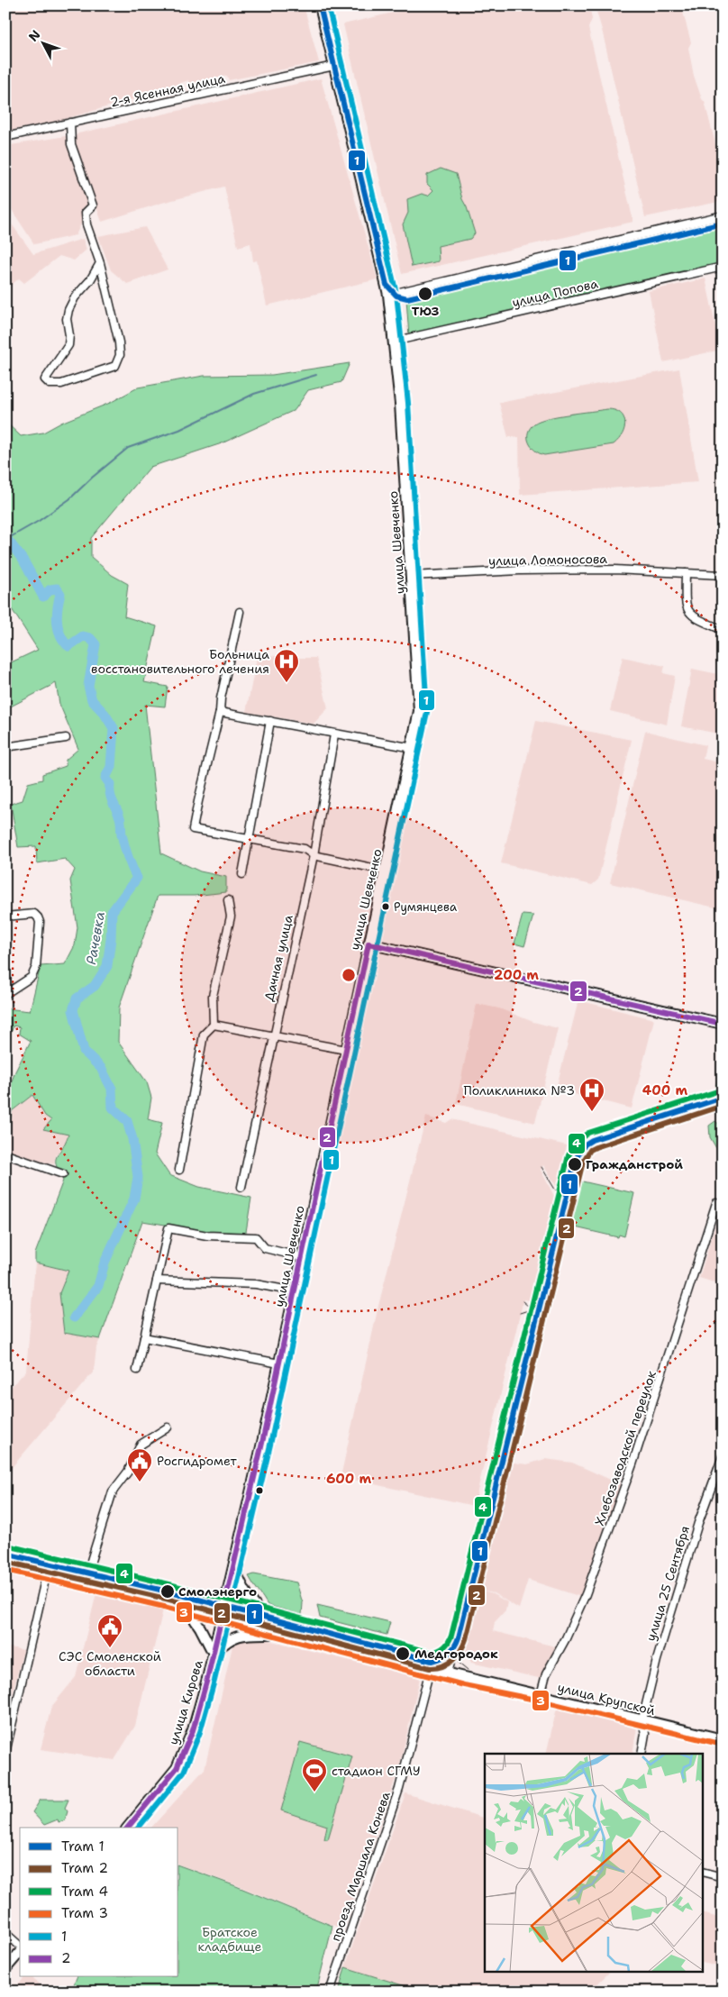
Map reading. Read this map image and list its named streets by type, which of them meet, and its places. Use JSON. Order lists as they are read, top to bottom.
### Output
{
  "streets": {
    "main road": ["улица Шевченко", "улица Крупской", "улица Кирова"],
    "street": [
      "2-я Ясенная улица",
      "улица Попова",
      "улица Ломоносова",
      "Дачная улица",
      "Хлебозаводской переулок",
      "улица 25 Сентября",
      "проезд Маршала Конева"
    ]
  },
  "crossings": [
    ["2-я Ясенная улица", "улица Шевченко"],
    ["улица Попова", "улица Шевченко"],
    ["улица Шевченко", "улица Ломоносова"],
    ["улица Шевченко", "улица Крупской"],
    ["улица Шевченко", "улица Кирова"],
    ["Хлебозаводской переулок", "улица Крупской"],
    ["улица 25 Сентября", "улица Крупской"],
    ["улица Крупской", "улица Кирова"],
    ["улица Крупской", "проезд Маршала Конева"]
  ],
  "water": ["Рачевка"],
  "parks": ["Братское кладбище"],
  "places": {
    "other": [
      "ТЮЗ",
      "Румянцева",
      "Гражданстрой",
      "Смолэнерго",
      "Медгородок"
    ],
    "hospital": ["Больница восстановительного лечения", "Поликлиника №3"],
    "public building": ["Росгидромет", "СЭС Смоленской области"],
    "sports": ["стадион СГМУ"]
  },
  "lines": [
    "tram line 1",
    "transit line 1",
    "transit line 2",
    "tram line 4",
    "tram line 2",
    "tram line 3"
  ],
  "legend": [
    "Tram 1",
    "Tram 2",
    "Tram 4",
    "Tram 3",
    "1",
    "2"
  ],
  "north": "top left",
  "rings": ["200 m", "400 m", "600 m"]
}
